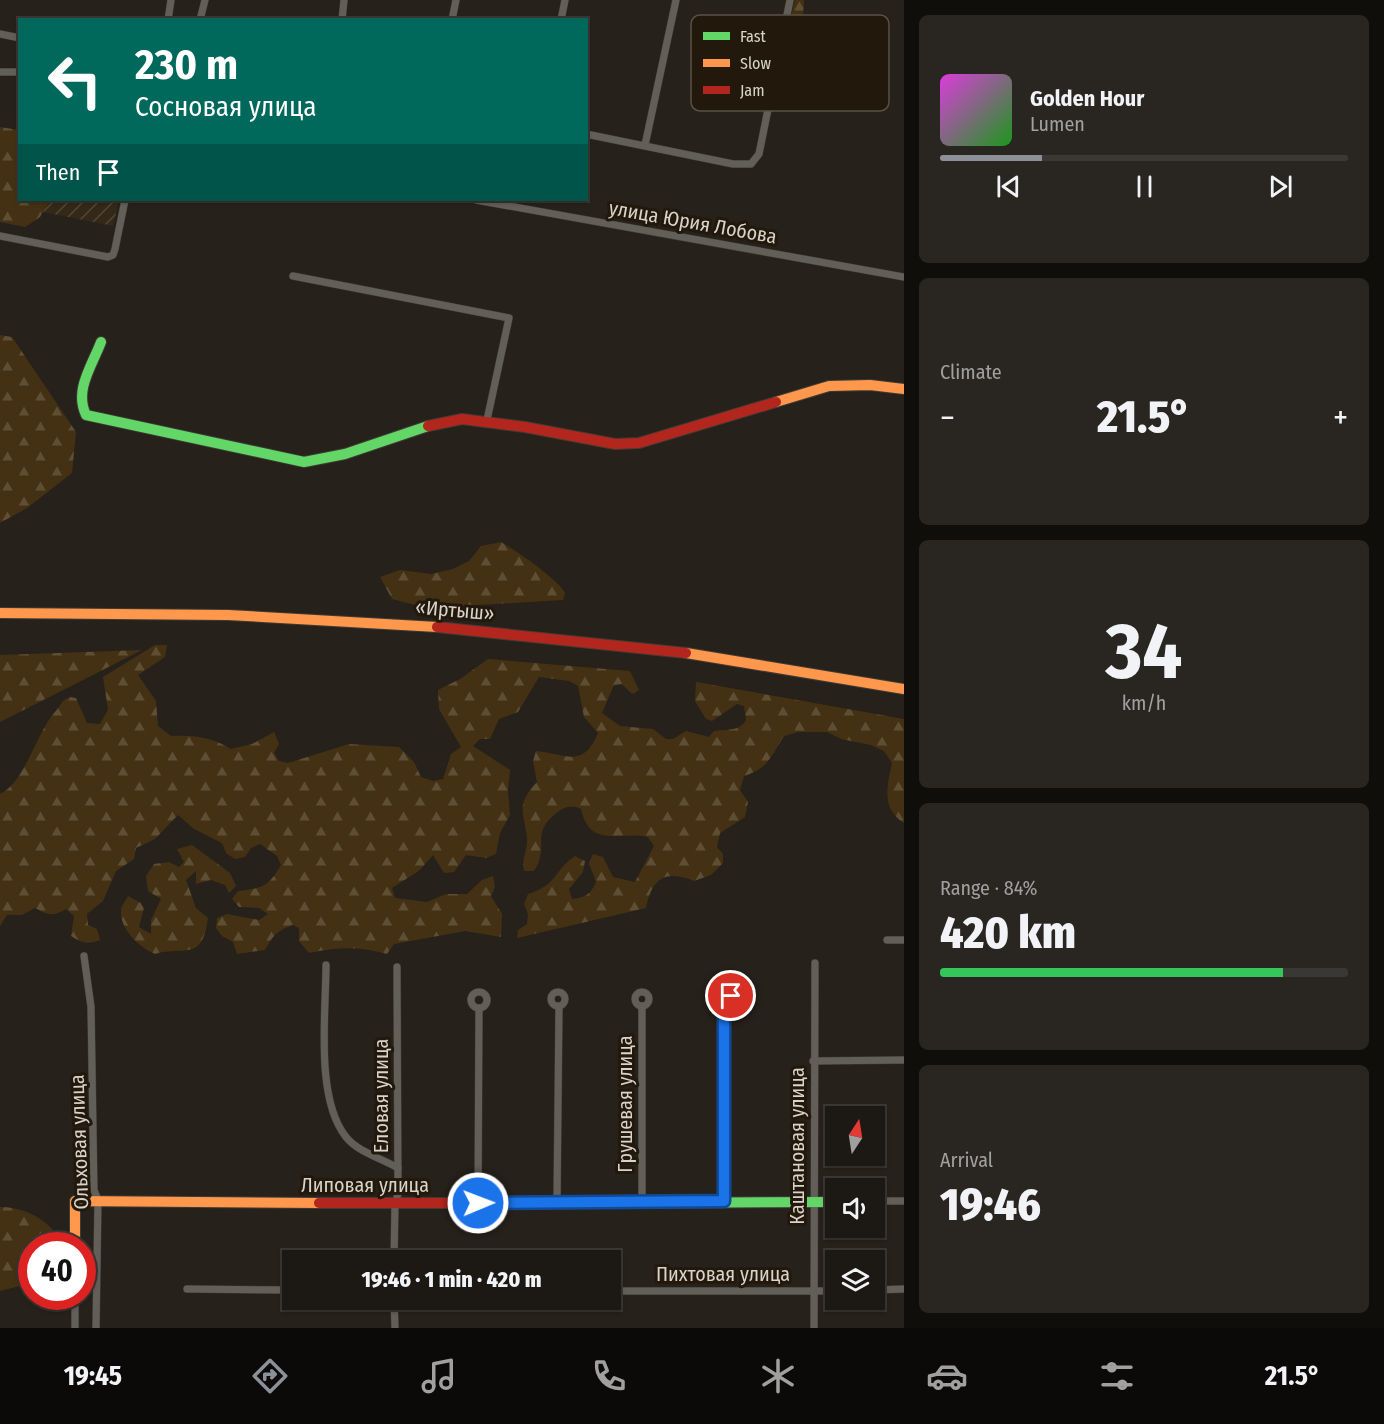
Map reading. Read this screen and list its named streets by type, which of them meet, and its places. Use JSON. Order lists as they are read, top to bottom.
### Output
{
  "streets": {
    "main road": ["«Иртыш»", "Липовая улица"],
    "street": [
      "улица Юрия Лобова",
      "Еловая улица",
      "Грушевая улица",
      "Ольховая улица",
      "Каштановая улица",
      "Пихтовая улица"
    ]
  },
  "crossings": [
    ["Еловая улица", "Липовая улица"],
    ["Грушевая улица", "Липовая улица"],
    ["Ольховая улица", "Липовая улица"],
    ["Каштановая улица", "Липовая улица"],
    ["Каштановая улица", "Пихтовая улица"]
  ],
  "legend": ["Fast", "Slow", "Jam"],
  "north": "top",
  "page": {
    "turn": ["230 m", "Сосновая улица"],
    "song": ["Golden Hour", "Lumen"],
    "then": "Then",
    "tile": [
      "Climate",
      ["34", "km/h"],
      ["Range · 84%", "420 km"],
      ["Arrival", "19:46"]
    ],
    "heat": ["−", "21.5°", "+"],
    "limit": "40",
    "trip": "19:46 · 1 min · 420 m",
    "tabs": ["19:45", "21.5°"]
  }
}
